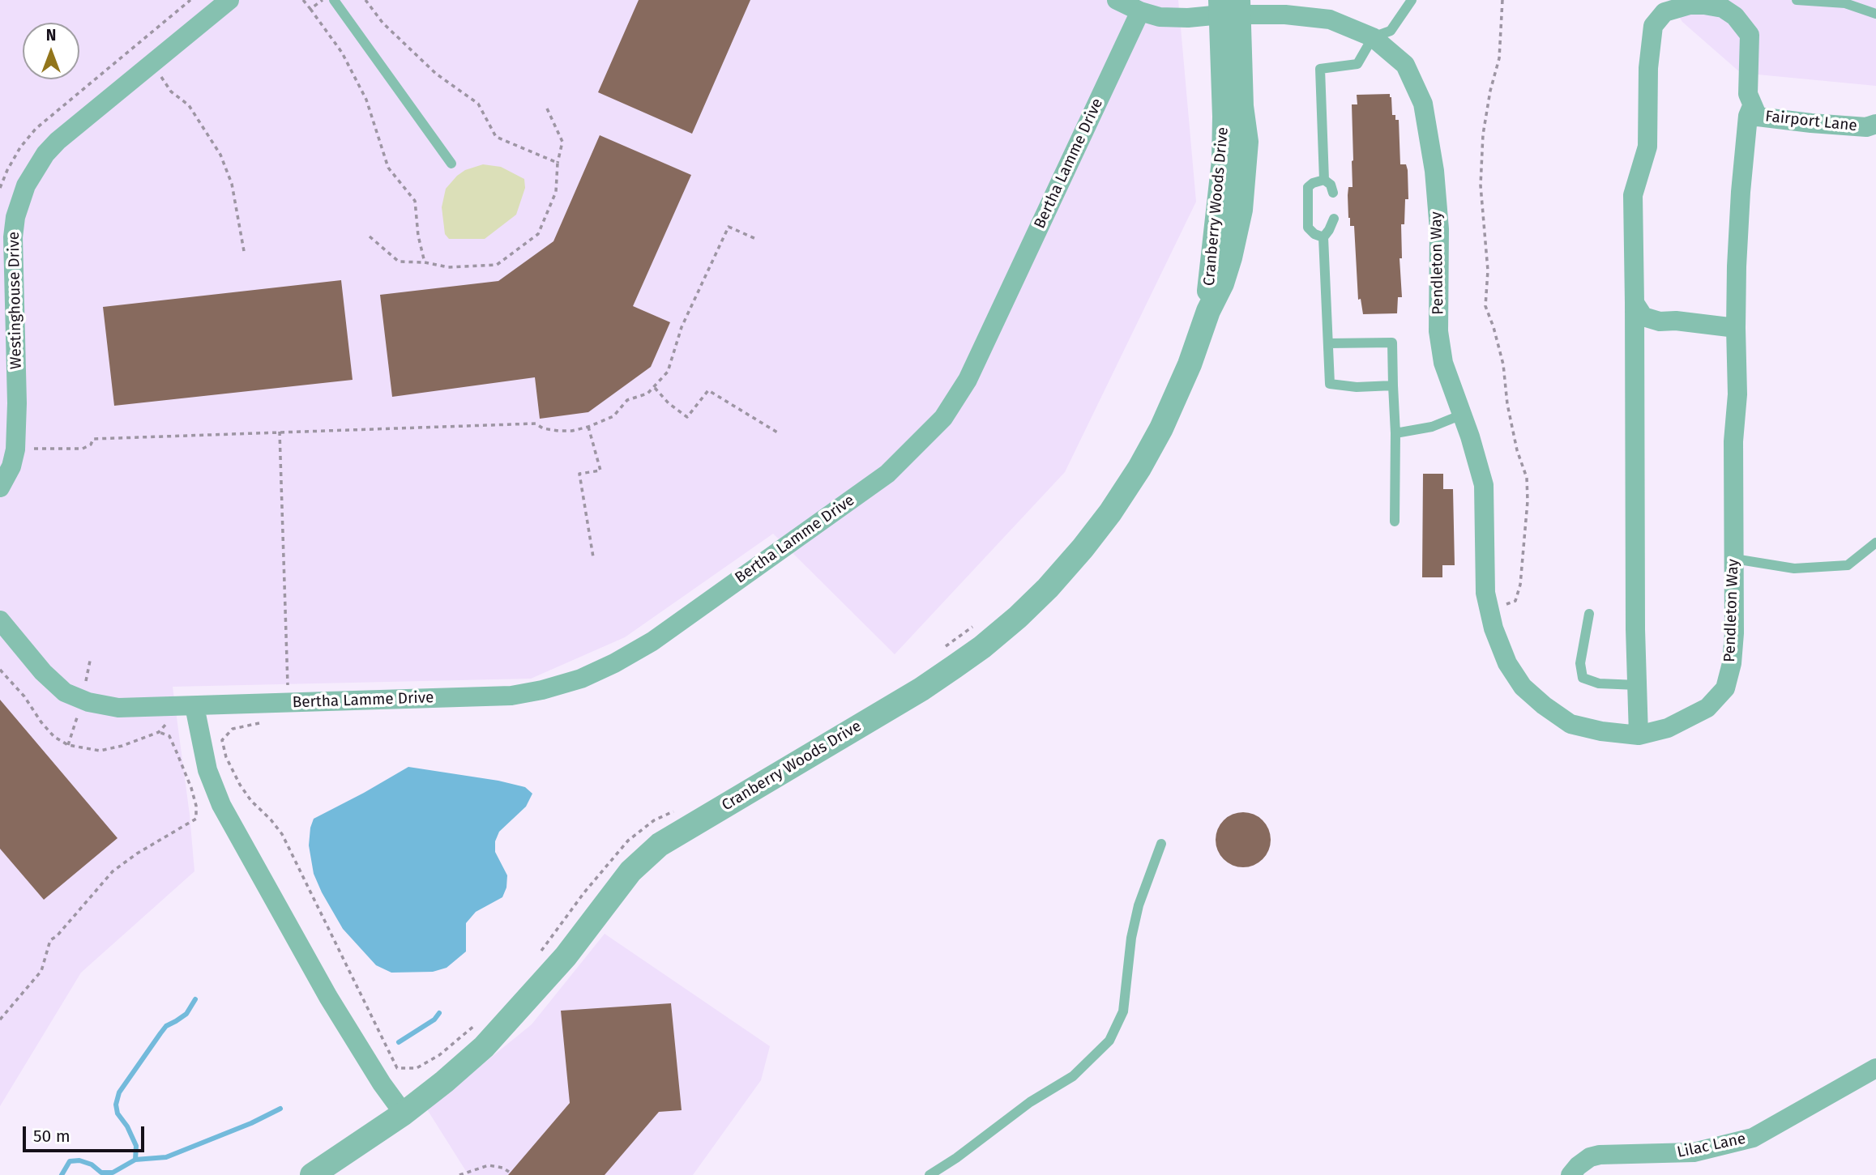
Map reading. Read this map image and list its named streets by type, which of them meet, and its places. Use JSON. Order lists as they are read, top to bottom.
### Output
{
  "streets": {
    "street": [
      "Fairport Lane",
      "Bertha Lamme Drive",
      "Cranberry Woods Drive",
      "Pendleton Way",
      "Westinghouse Drive",
      "Lilac Lane"
    ]
  },
  "crossings": [
    ["Fairport Lane", "Pendleton Way"],
    ["Cranberry Woods Drive", "Pendleton Way"]
  ],
  "scale_bar": "50 m",
  "north": "top"
}
